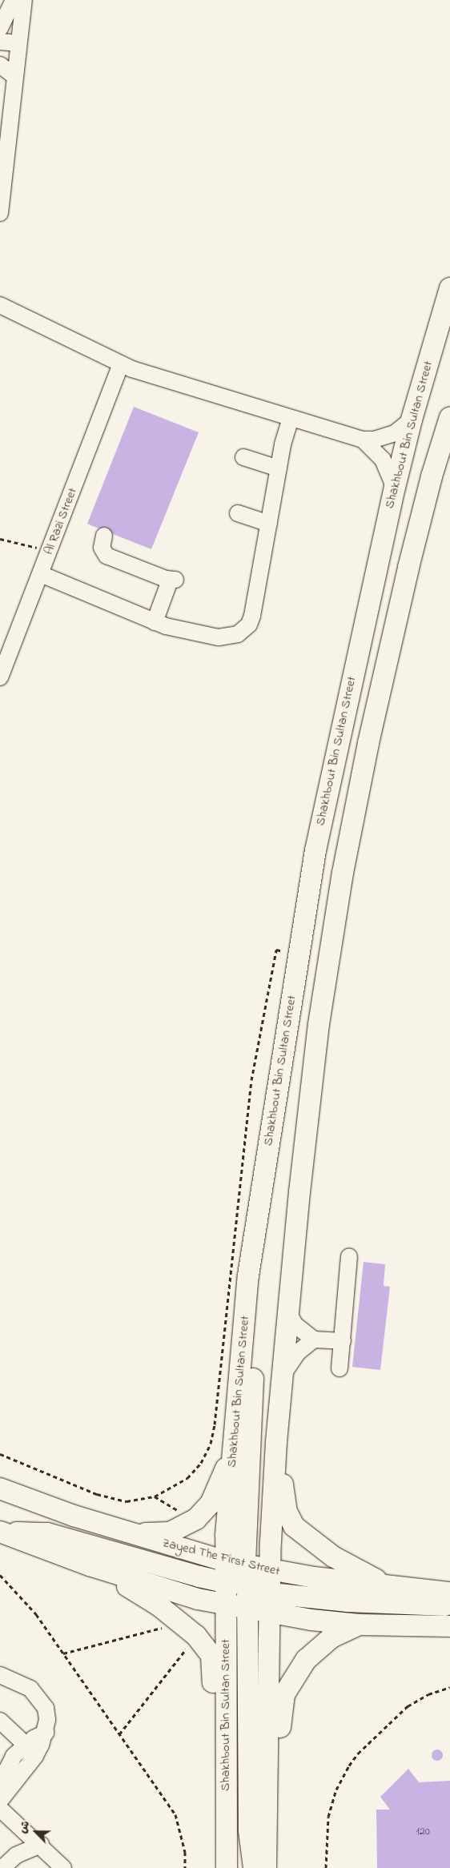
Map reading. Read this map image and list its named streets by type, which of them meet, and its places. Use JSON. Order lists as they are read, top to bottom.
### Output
{
  "streets": {
    "main road": ["Shakhbout Bin Sultan Street", "Zayed The First Street"],
    "street": ["Al Razi Street"]
  },
  "crossings": [
    ["Shakhbout Bin Sultan Street", "Zayed The First Street"]
  ],
  "house_numbers": ["120"],
  "north": "top left"
}
